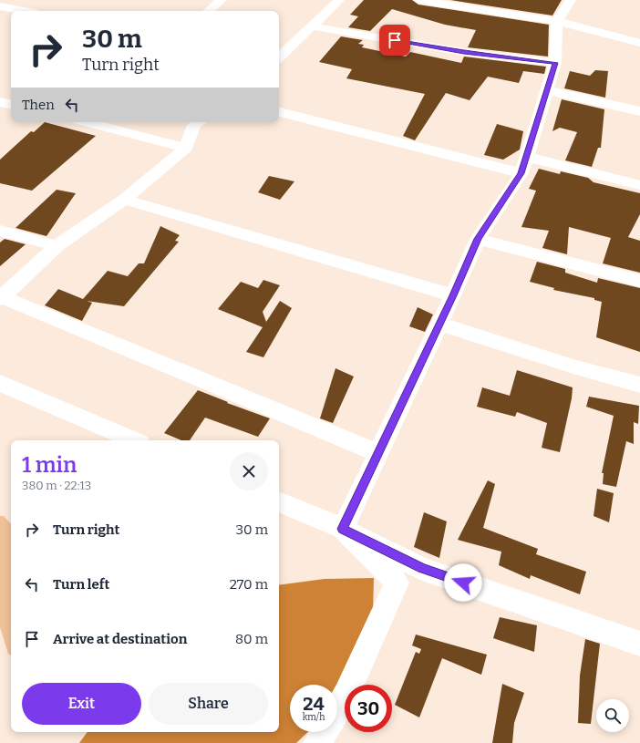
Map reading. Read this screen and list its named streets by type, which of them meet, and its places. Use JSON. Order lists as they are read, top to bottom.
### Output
{
  "page": {
    "turn": ["30 m", "Turn right"],
    "then": "Then",
    "heading": ["1 min", "380 m · 22:13"],
    "list": [
      {
        "name": "Turn right",
        "value": "30 m"
      },
      {
        "name": "Turn left",
        "value": "270 m"
      },
      {
        "name": "Arrive at destination",
        "value": "80 m"
      }
    ],
    "buttons": ["Exit", "Share"],
    "speed": "24 km/h",
    "limit": "30"
  }
}
